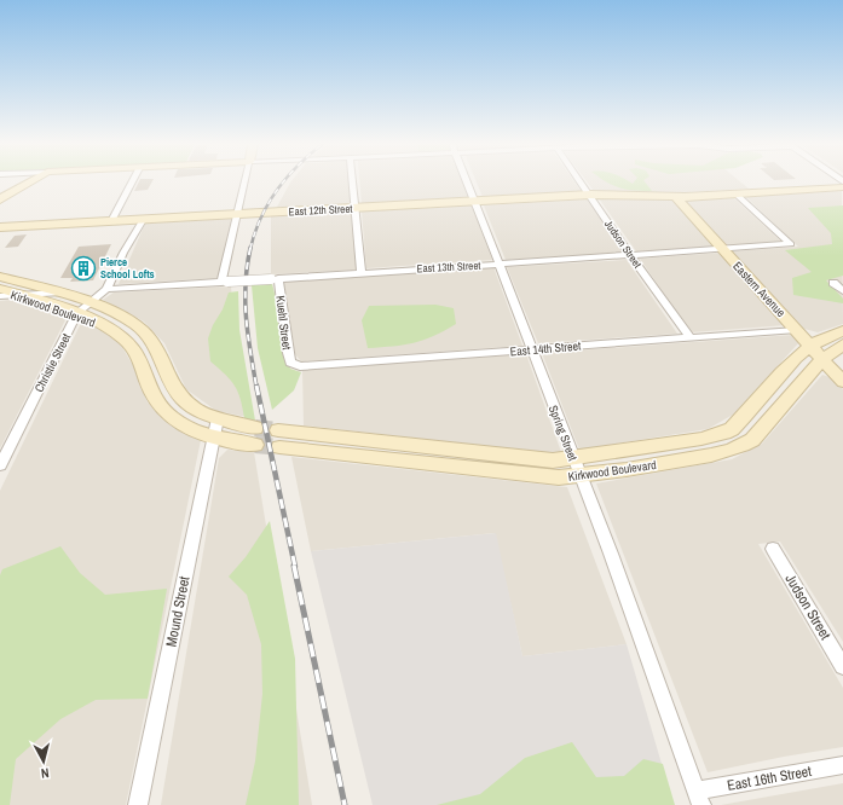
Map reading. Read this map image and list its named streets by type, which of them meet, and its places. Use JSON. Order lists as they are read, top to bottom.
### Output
{
  "streets": {
    "street": [
      "East 12th Street",
      "Judson Street",
      "East 13th Street",
      "Eastern Avenue",
      "Kirkwood Boulevard",
      "Kuehl Street",
      "East 14th Street",
      "Christie Street",
      "Spring Street",
      "Mound Street",
      "East 16th Street"
    ]
  },
  "crossings": [
    ["East 12th Street", "Judson Street"],
    ["East 12th Street", "East 13th Street"],
    ["East 12th Street", "Eastern Avenue"],
    ["East 12th Street", "Christie Street"],
    ["East 12th Street", "Spring Street"],
    ["Judson Street", "East 13th Street"],
    ["Judson Street", "East 14th Street"],
    ["East 13th Street", "Eastern Avenue"],
    ["East 13th Street", "Kuehl Street"],
    ["East 13th Street", "Christie Street"],
    ["East 13th Street", "Spring Street"],
    ["Eastern Avenue", "Kirkwood Boulevard"],
    ["Eastern Avenue", "East 14th Street"],
    ["Kirkwood Boulevard", "Christie Street"],
    ["Kirkwood Boulevard", "Spring Street"],
    ["Kirkwood Boulevard", "Mound Street"],
    ["Kuehl Street", "East 14th Street"],
    ["East 14th Street", "Spring Street"],
    ["Spring Street", "East 16th Street"]
  ],
  "places": {
    "building": ["Pierce School Lofts"]
  },
  "north": "bottom"
}
